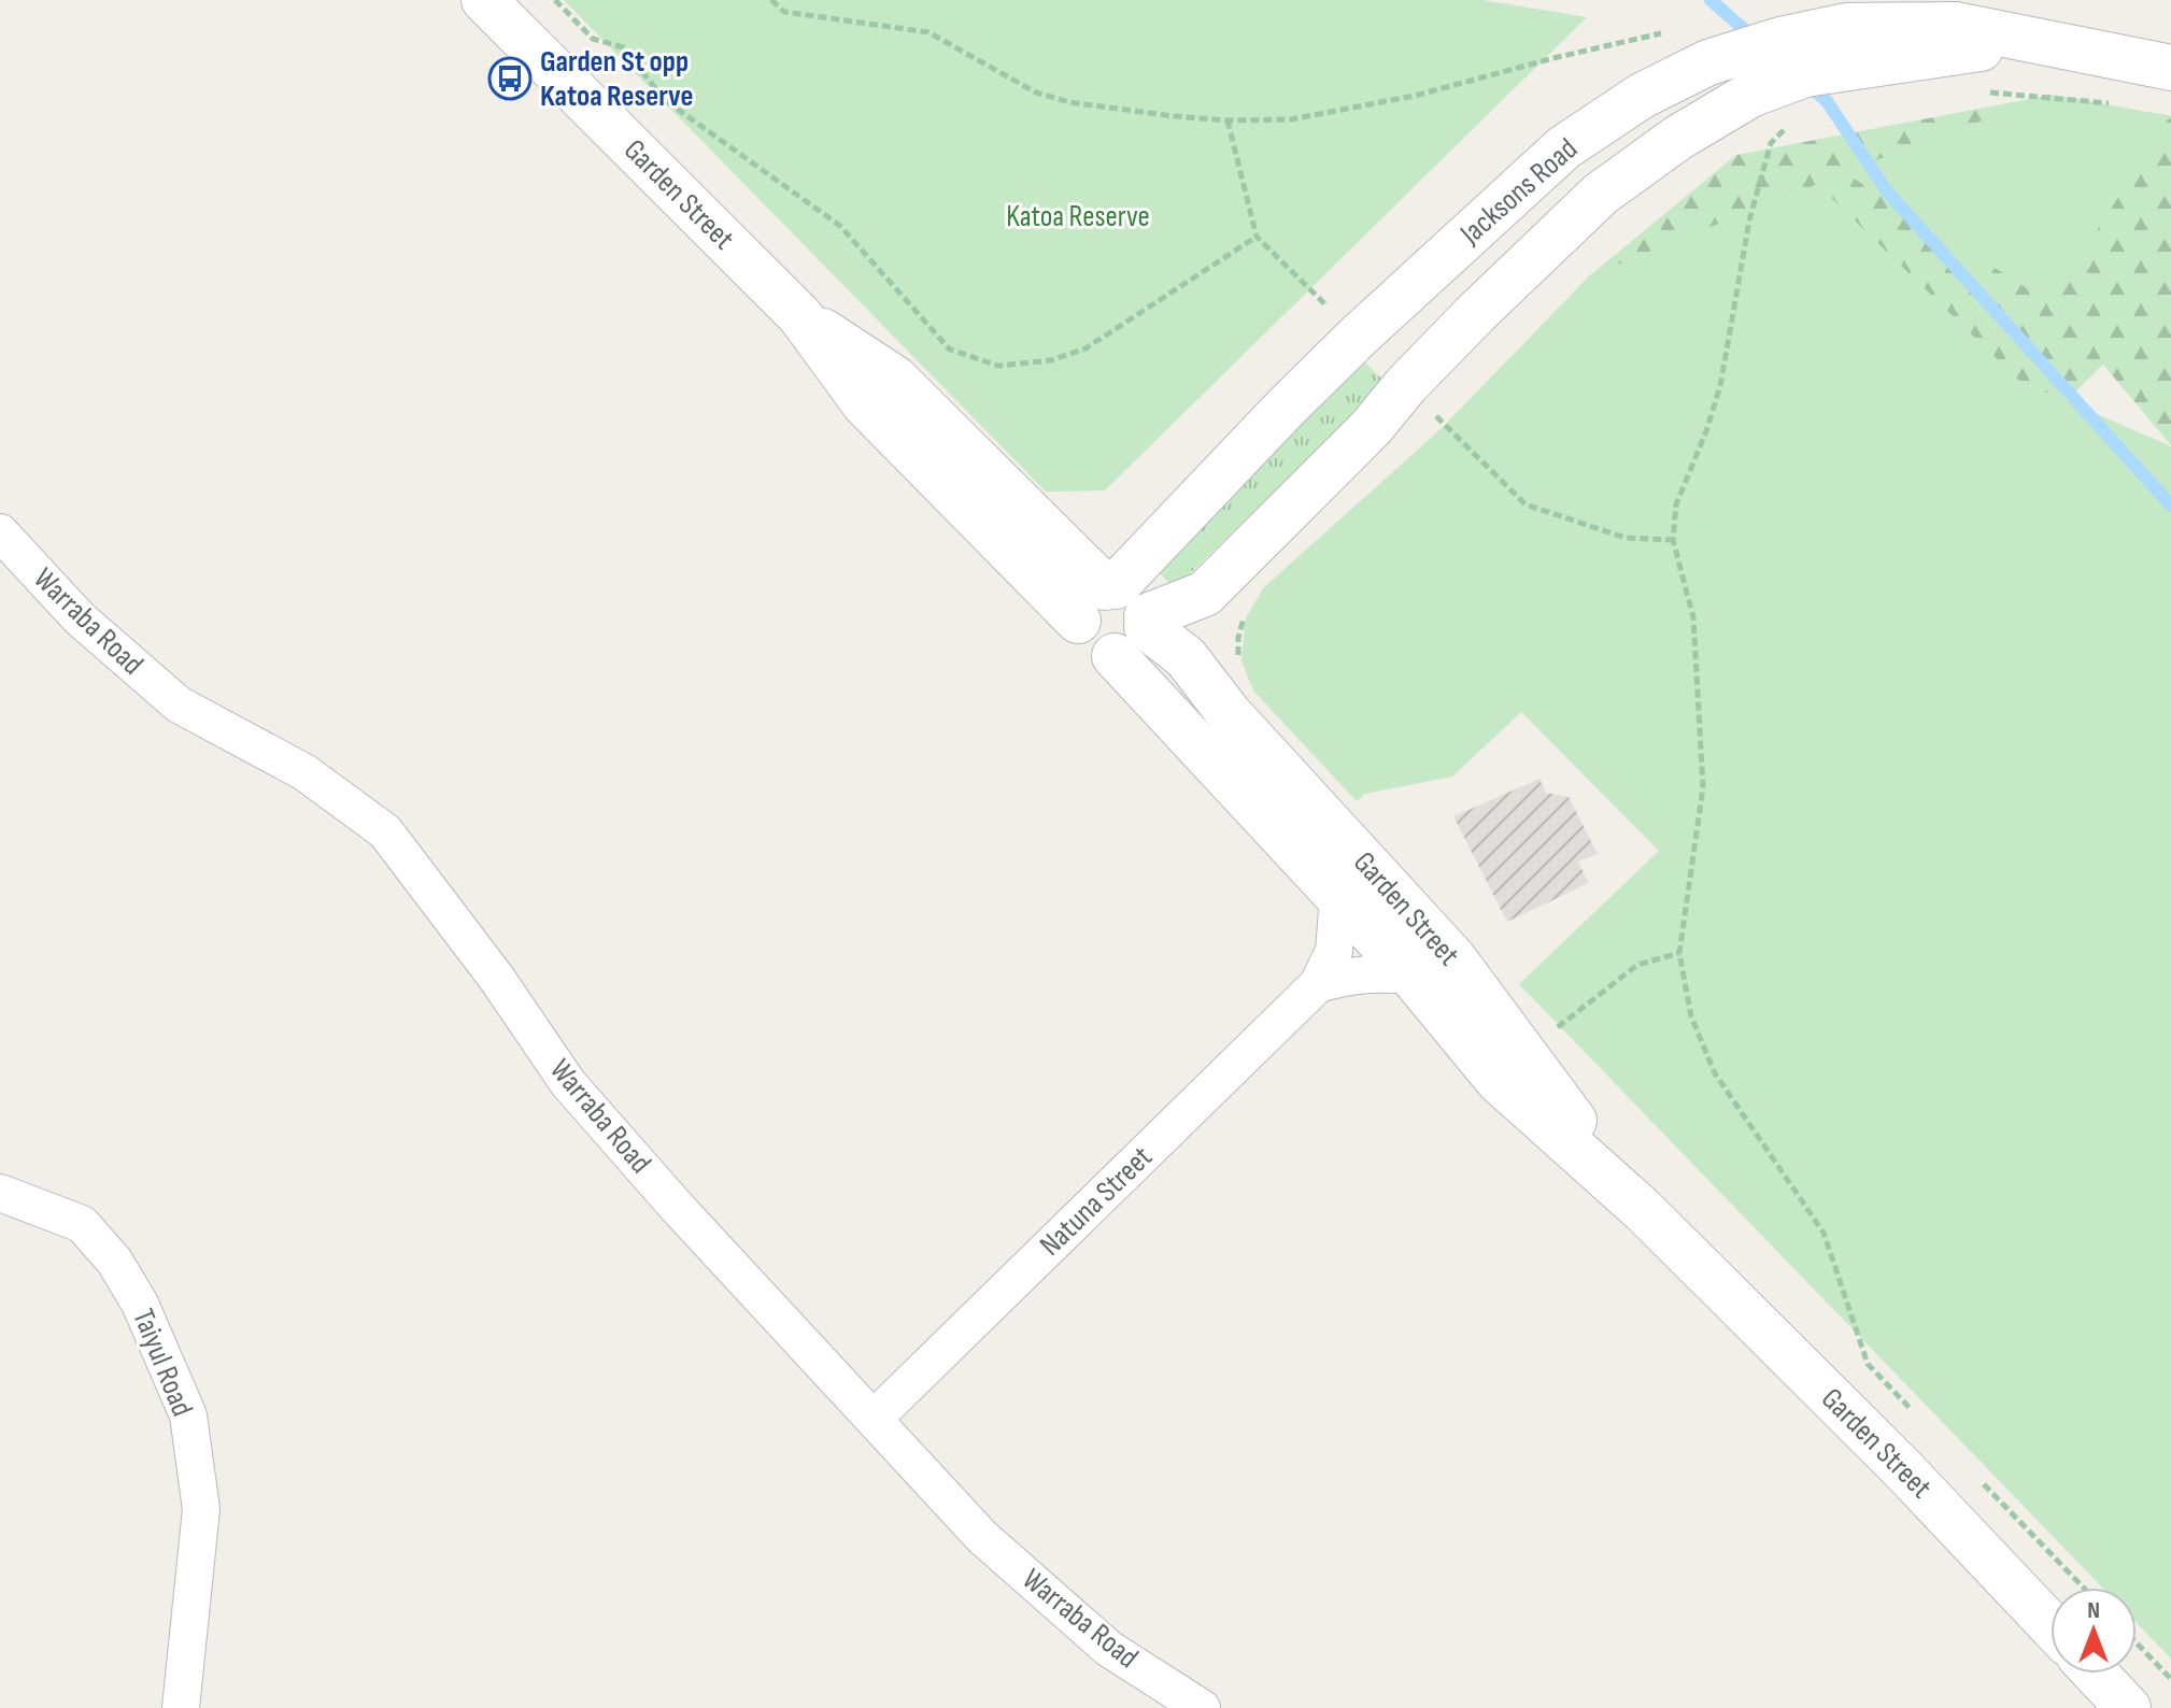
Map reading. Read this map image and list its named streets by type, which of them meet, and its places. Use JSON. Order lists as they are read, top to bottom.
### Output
{
  "streets": {
    "street": [
      "Jacksons Road",
      "Garden Street",
      "Warraba Road",
      "Natuna Street",
      "Taiyul Road"
    ]
  },
  "crossings": [
    ["Jacksons Road", "Garden Street"],
    ["Garden Street", "Natuna Street"],
    ["Warraba Road", "Natuna Street"]
  ],
  "parks": ["Katoa Reserve"],
  "places": {
    "bus stop": ["Garden St opp Katoa Reserve"]
  },
  "north": "top"
}
